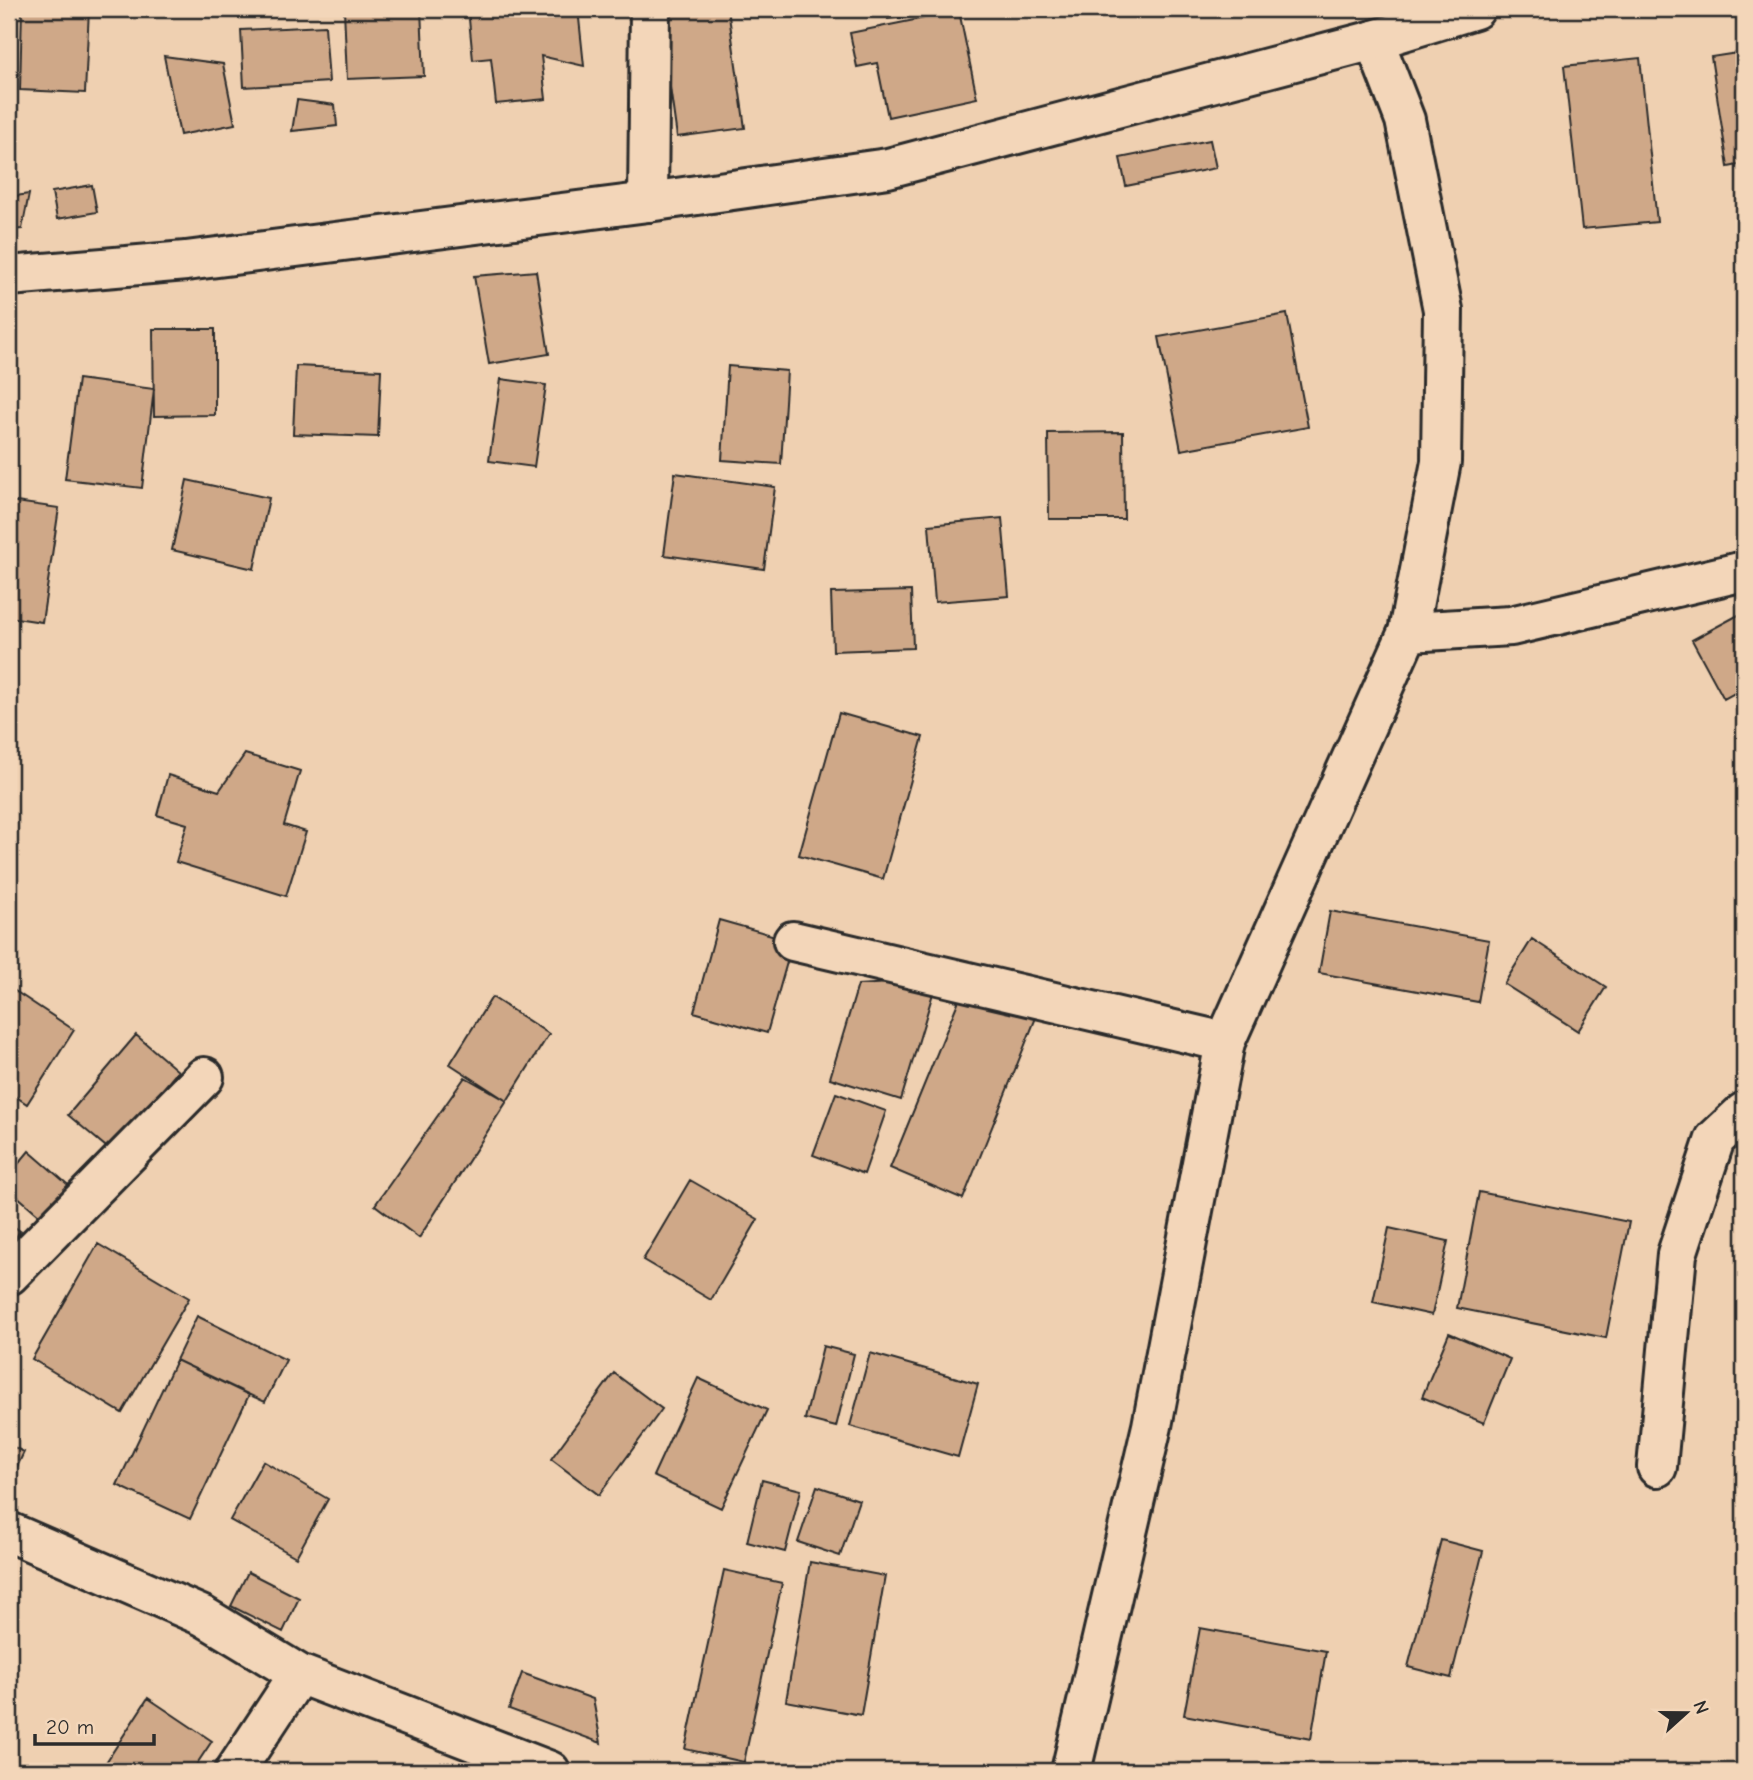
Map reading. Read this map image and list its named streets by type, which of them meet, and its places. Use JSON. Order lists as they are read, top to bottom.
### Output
{
  "scale_bar": "20 m",
  "north": "right"
}
